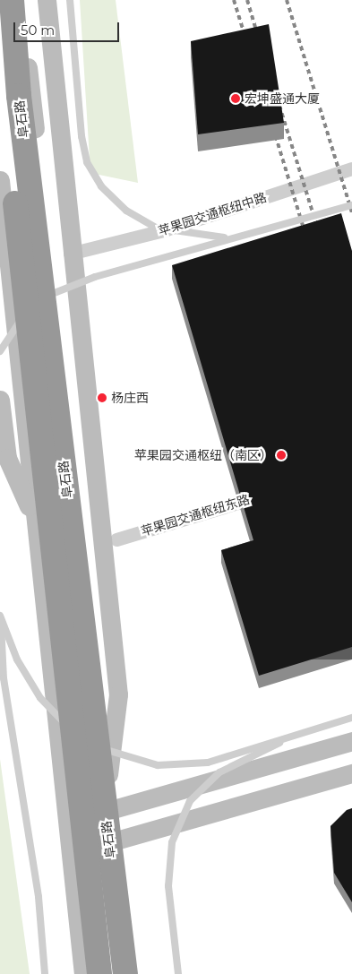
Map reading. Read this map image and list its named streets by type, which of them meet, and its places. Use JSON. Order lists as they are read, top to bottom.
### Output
{
  "streets": {
    "highway": ["阜石路"],
    "street": ["苹果园交通枢纽中路", "苹果园交通枢纽东路"]
  },
  "crossings": [
    ["阜石路", "苹果园交通枢纽中路"]
  ],
  "places": ["宏坤盛通大厦", "杨庄西", "苹果园交通枢纽（南区）"],
  "scale_bar": "50 m"
}
